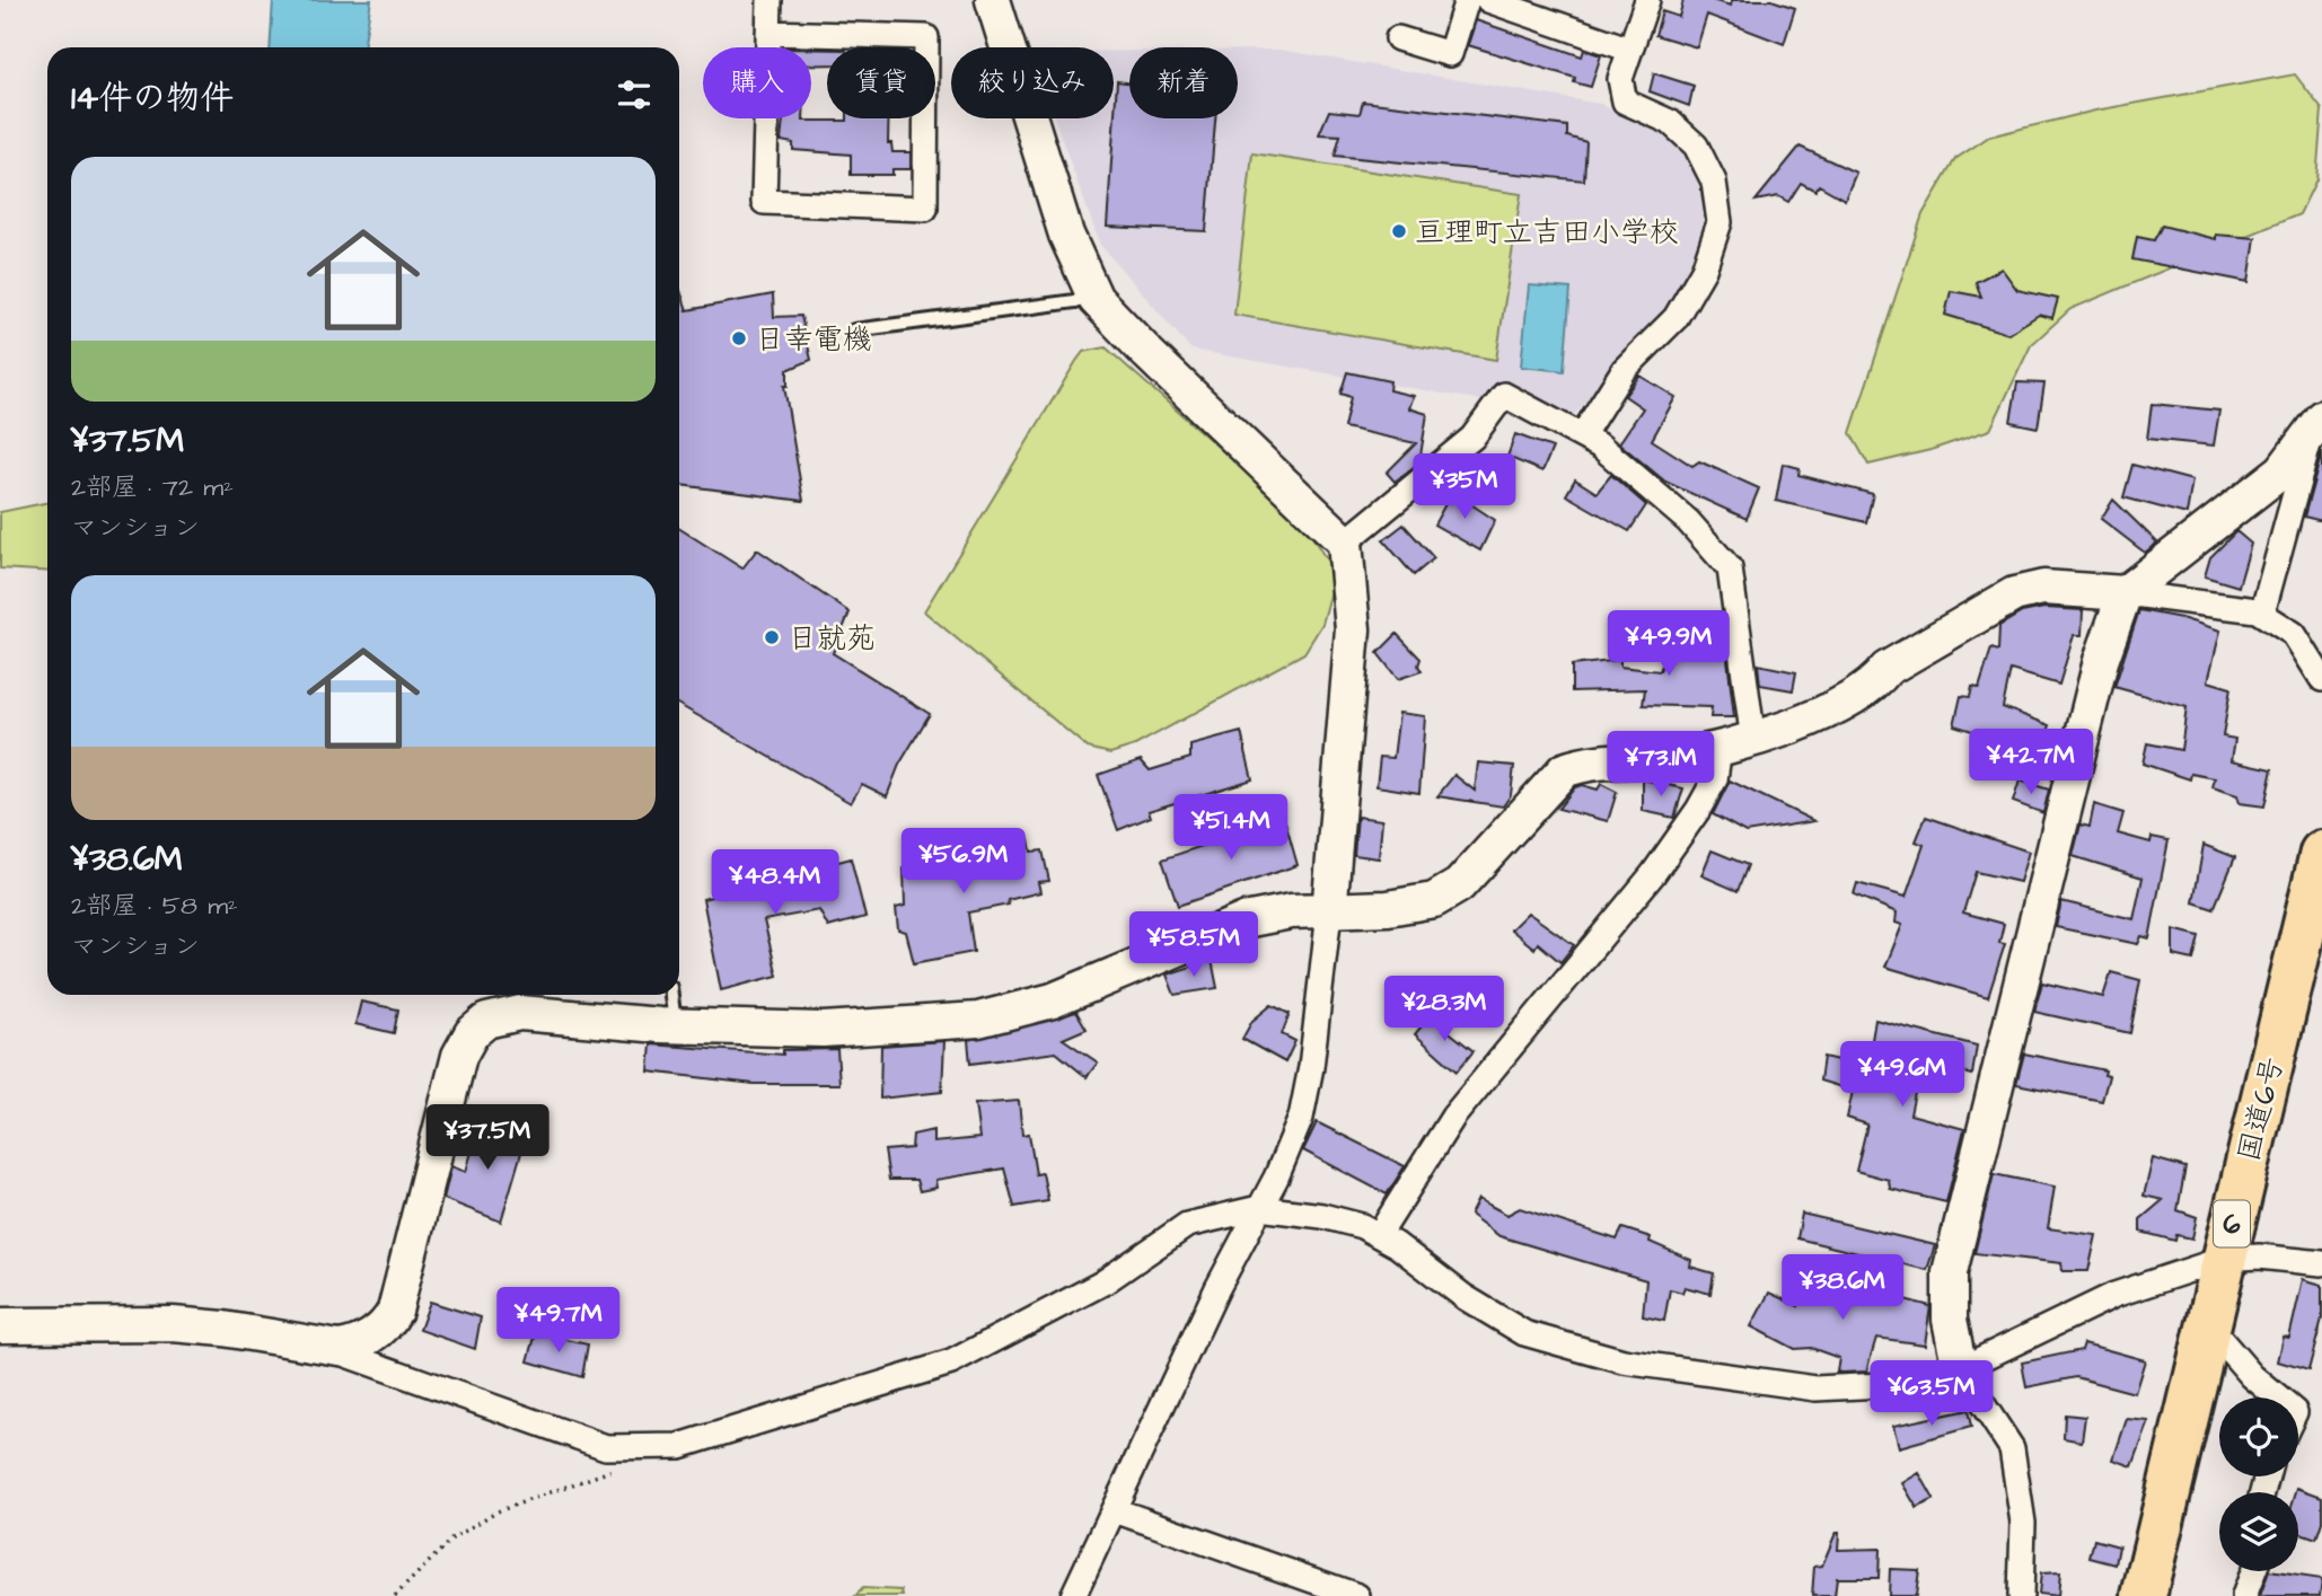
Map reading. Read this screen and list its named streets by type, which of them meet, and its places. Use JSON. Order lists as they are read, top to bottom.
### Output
{
  "streets": {
    "highway": ["国道6号", "6"]
  },
  "places": ["亘理町立吉田小学校", "日幸電機", "日就苑"],
  "page": {
    "chip": [
      "購入",
      "賃貸",
      "絞り込み",
      "新着"
    ],
    "heading": "14件の物件",
    "list": [
      {
        "name": "¥37.5M",
        "note": "2部屋 · 72 m² · マンション"
      },
      {
        "name": "¥38.6M",
        "note": "2部屋 · 58 m² · マンション"
      }
    ],
    "price": [
      "¥35M",
      "¥49.9M",
      "¥42.7M",
      "¥73.1M",
      "¥51.4M",
      "¥56.9M",
      "¥48.4M",
      "¥58.5M",
      "¥28.3M",
      "¥49.6M",
      "¥37.5M",
      "¥38.6M",
      "¥49.7M",
      "¥63.5M"
    ]
  }
}
